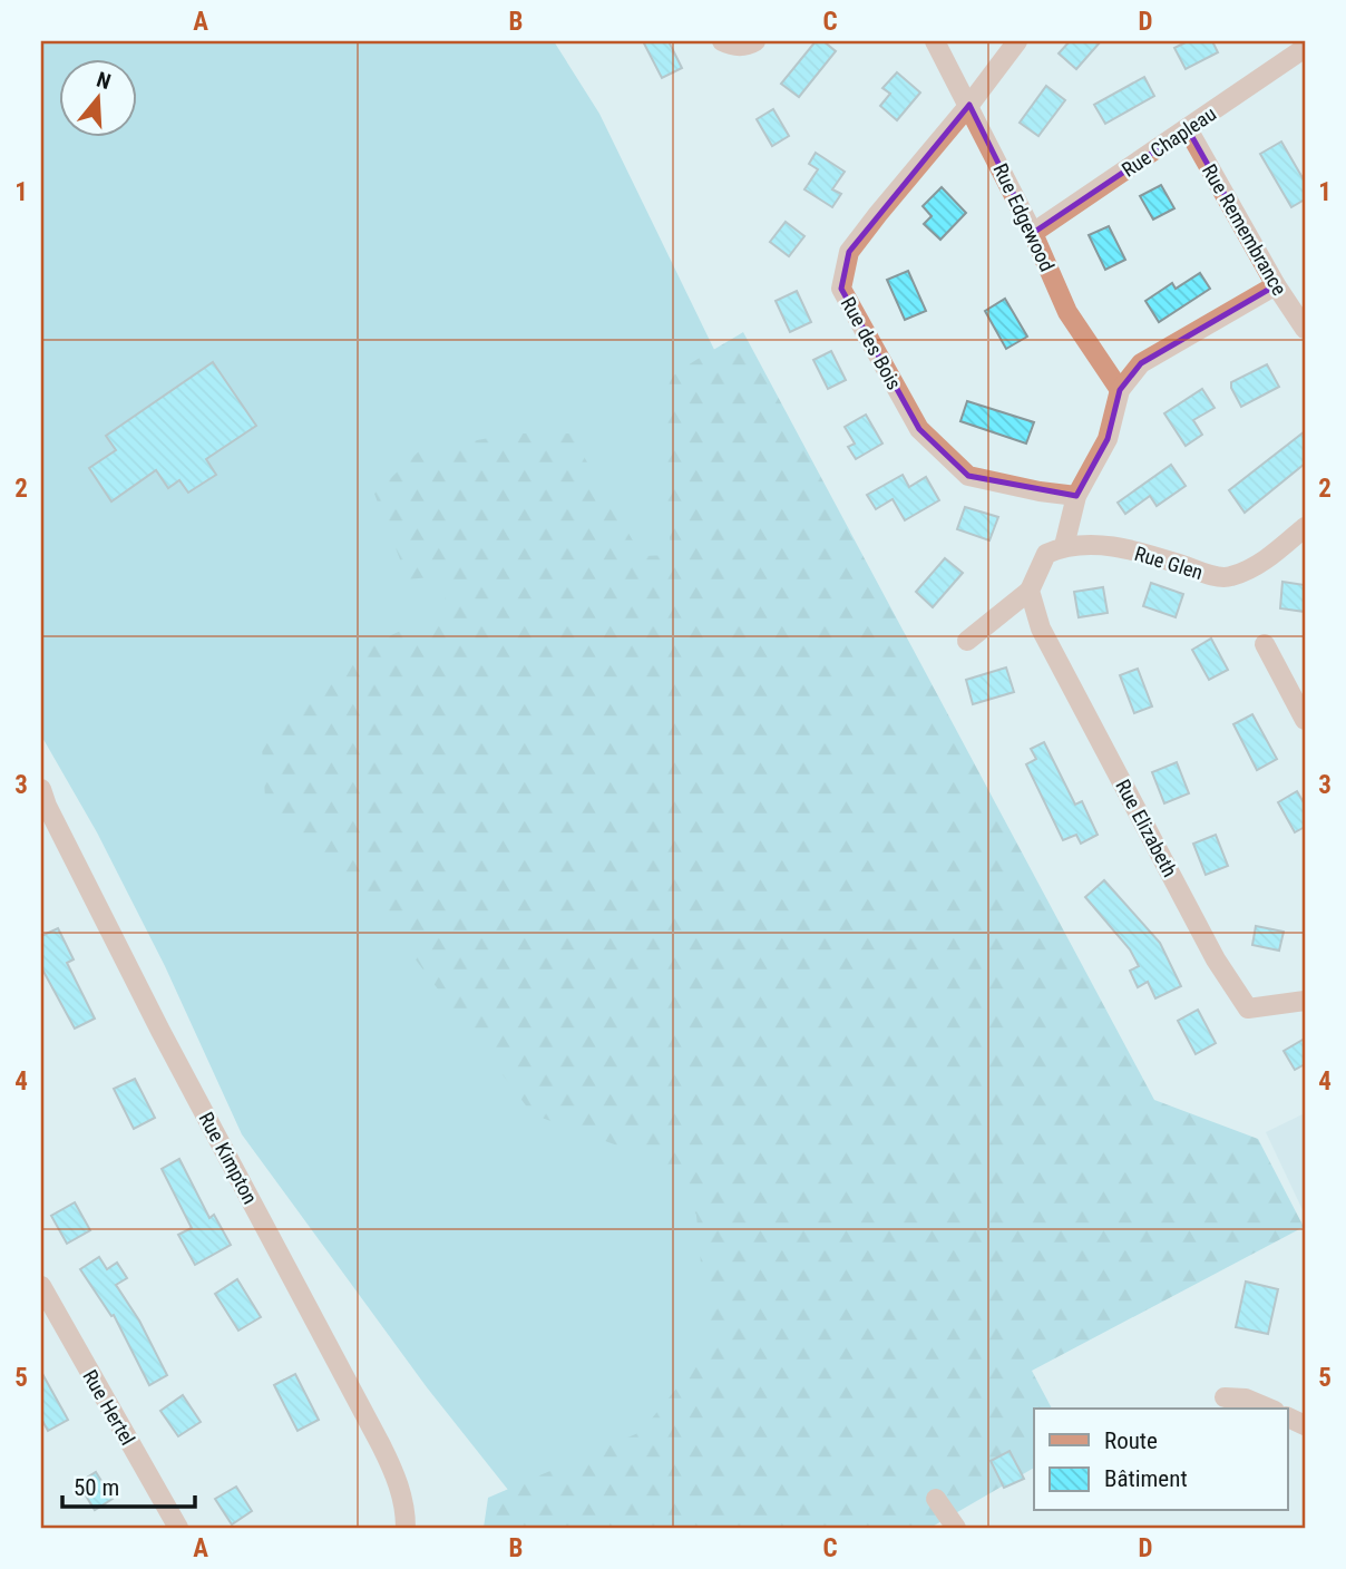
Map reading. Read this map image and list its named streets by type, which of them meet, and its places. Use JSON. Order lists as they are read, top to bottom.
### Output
{
  "streets": {
    "street": [
      "Rue Chapleau",
      "Rue Edgewood",
      "Rue Remembrance",
      "Rue des Bois",
      "Rue Glen",
      "Rue Elizabeth",
      "Rue Kimpton",
      "Rue Hertel"
    ]
  },
  "crossings": [
    ["Rue Chapleau", "Rue Edgewood"],
    ["Rue Chapleau", "Rue Remembrance"],
    ["Rue Edgewood", "Rue des Bois"]
  ],
  "legend": ["Route", "Bâtiment"],
  "scale_bar": "50 m",
  "north": "top",
  "grid": {
    "columns": [
      "A",
      "B",
      "C",
      "D"
    ],
    "rows": [
      "1",
      "2",
      "3",
      "4",
      "5"
    ]
  }
}
